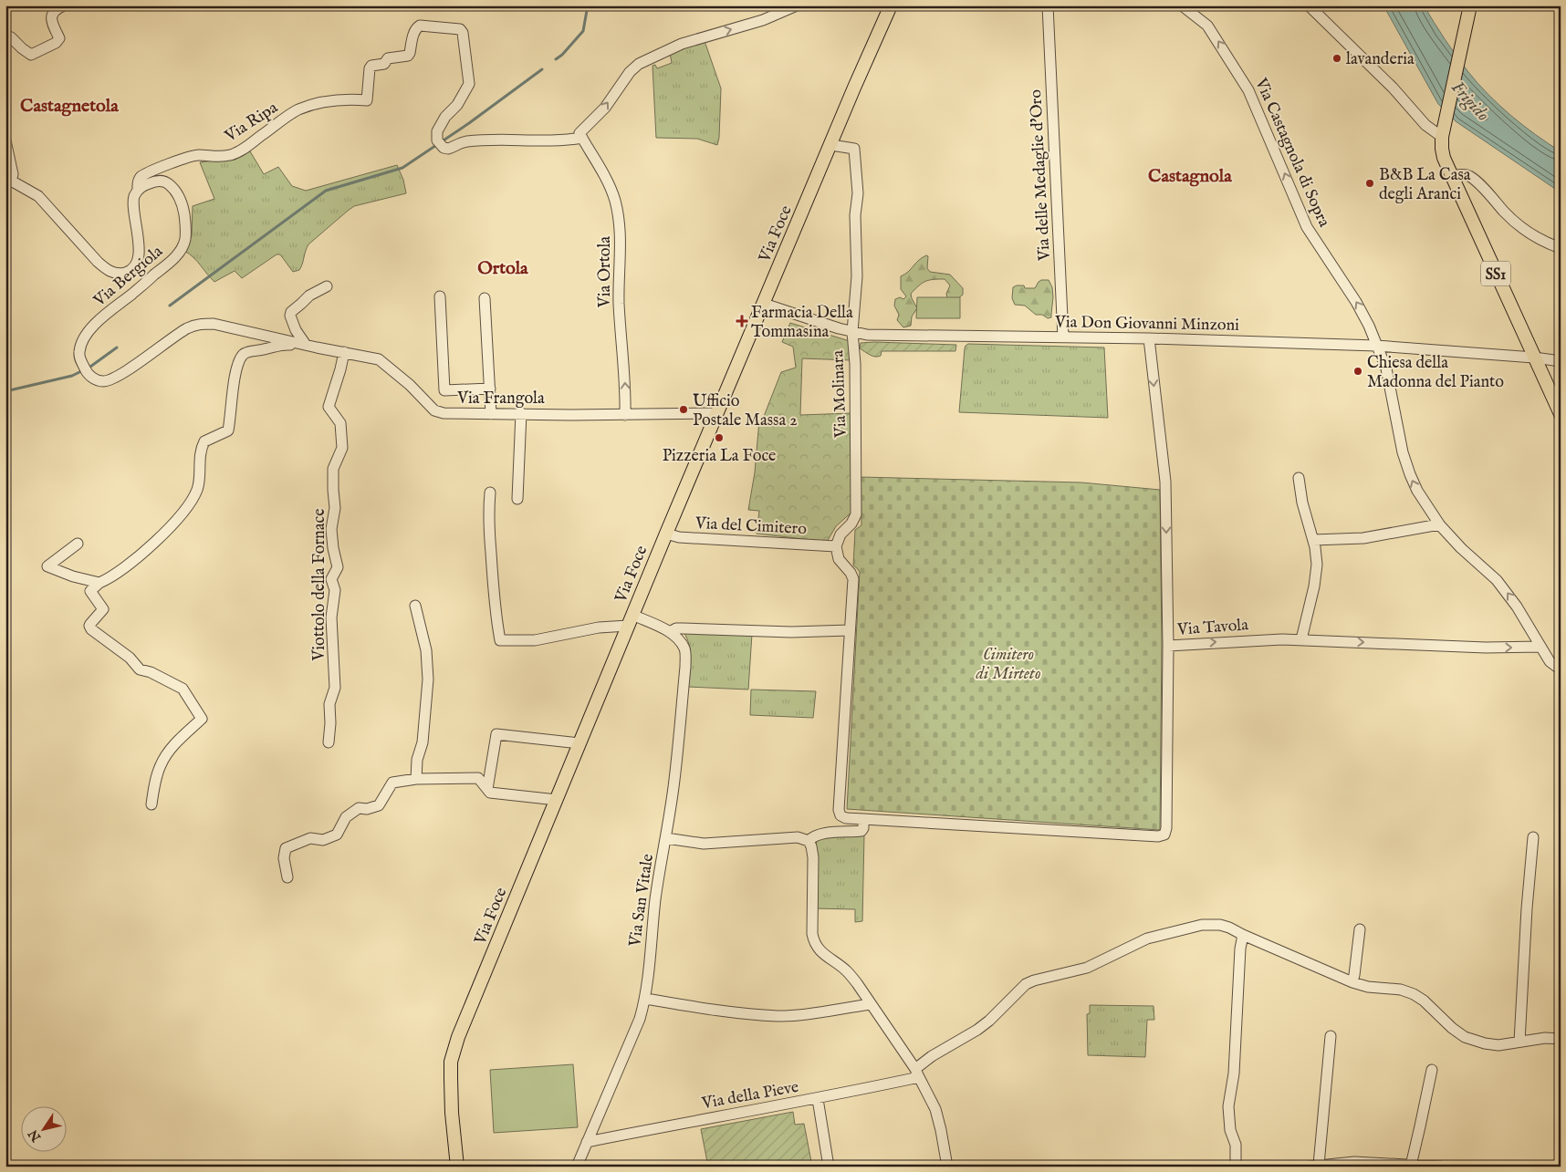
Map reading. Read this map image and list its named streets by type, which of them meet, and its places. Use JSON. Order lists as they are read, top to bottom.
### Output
{
  "streets": {
    "main road": ["Via Foce", "SS1"],
    "street": [
      "Via Ripa",
      "Via Castagnola di Sopra",
      "Via delle Medaglie d'Oro",
      "Via Ortola",
      "Via Bergiola",
      "Via Don Giovanni Minzoni",
      "Via Molinara",
      "Via Frangola",
      "Via del Cimitero",
      "Viottolo della Fornace",
      "Via Tavola",
      "Via San Vitale",
      "Via della Pieve"
    ]
  },
  "crossings": [
    ["Via Ripa", "Via Ortola"],
    ["Via Ripa", "Via Bergiola"],
    ["Via Castagnola di Sopra", "Via Don Giovanni Minzoni"],
    ["Via Castagnola di Sopra", "Via Tavola"],
    ["Via delle Medaglie d'Oro", "Via Don Giovanni Minzoni"],
    ["Via Foce", "Via Don Giovanni Minzoni"],
    ["Via Foce", "Via Molinara"],
    ["Via Foce", "Via Frangola"],
    ["Via Foce", "Via del Cimitero"],
    ["Via Foce", "Via San Vitale"],
    ["Via Ortola", "Via Frangola"],
    ["SS1", "Via Don Giovanni Minzoni"],
    ["Via Bergiola", "Via Frangola"],
    ["Via Don Giovanni Minzoni", "Via Molinara"],
    ["Via Don Giovanni Minzoni", "Via Tavola"],
    ["Via Molinara", "Via del Cimitero"],
    ["Via Frangola", "Viottolo della Fornace"],
    ["Via San Vitale", "Via della Pieve"]
  ],
  "one_way": ["Via Castagnola di Sopra", "Via Ortola"],
  "districts": ["Castagnetola", "Castagnola", "Ortola"],
  "water": ["Frigido"],
  "parks": ["Cimitero di Mirteto"],
  "places": {
    "other": [
      "lavanderia",
      "B&B La Casa degli Aranci",
      "Chiesa della Madonna del Pianto",
      "Ufficio Postale Massa 2",
      "Pizzeria La Foce"
    ],
    "health": ["Farmacia Della Tommasina"]
  },
  "north": "bottom left"
}
